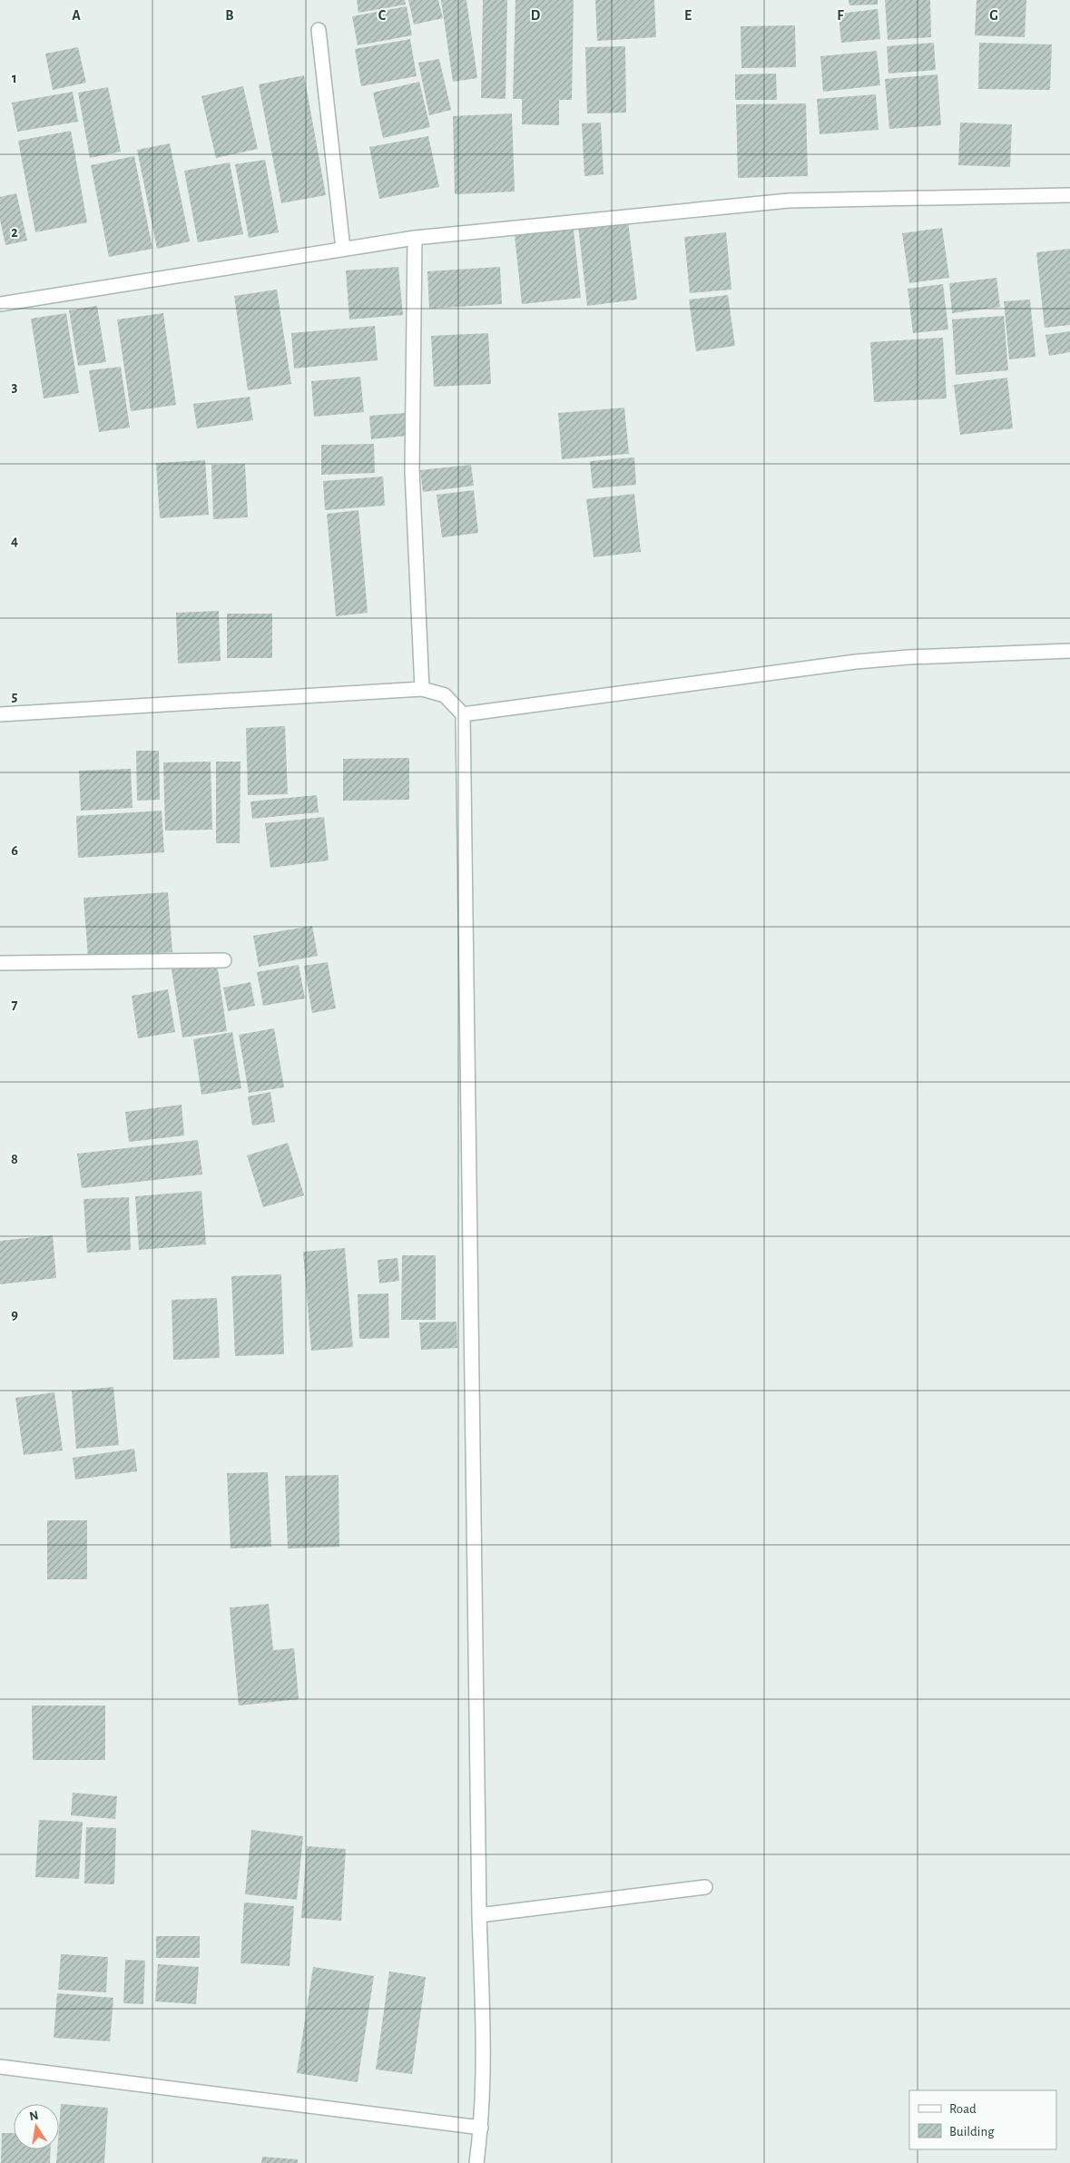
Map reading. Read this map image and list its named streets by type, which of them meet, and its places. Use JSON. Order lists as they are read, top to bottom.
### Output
{
  "legend": ["Road", "Building"],
  "north": "top",
  "grid": {
    "columns": [
      "A",
      "B",
      "C",
      "D",
      "E",
      "F",
      "G"
    ],
    "rows": [
      "1",
      "2",
      "3",
      "4",
      "5",
      "6",
      "7",
      "8",
      "9"
    ]
  }
}
